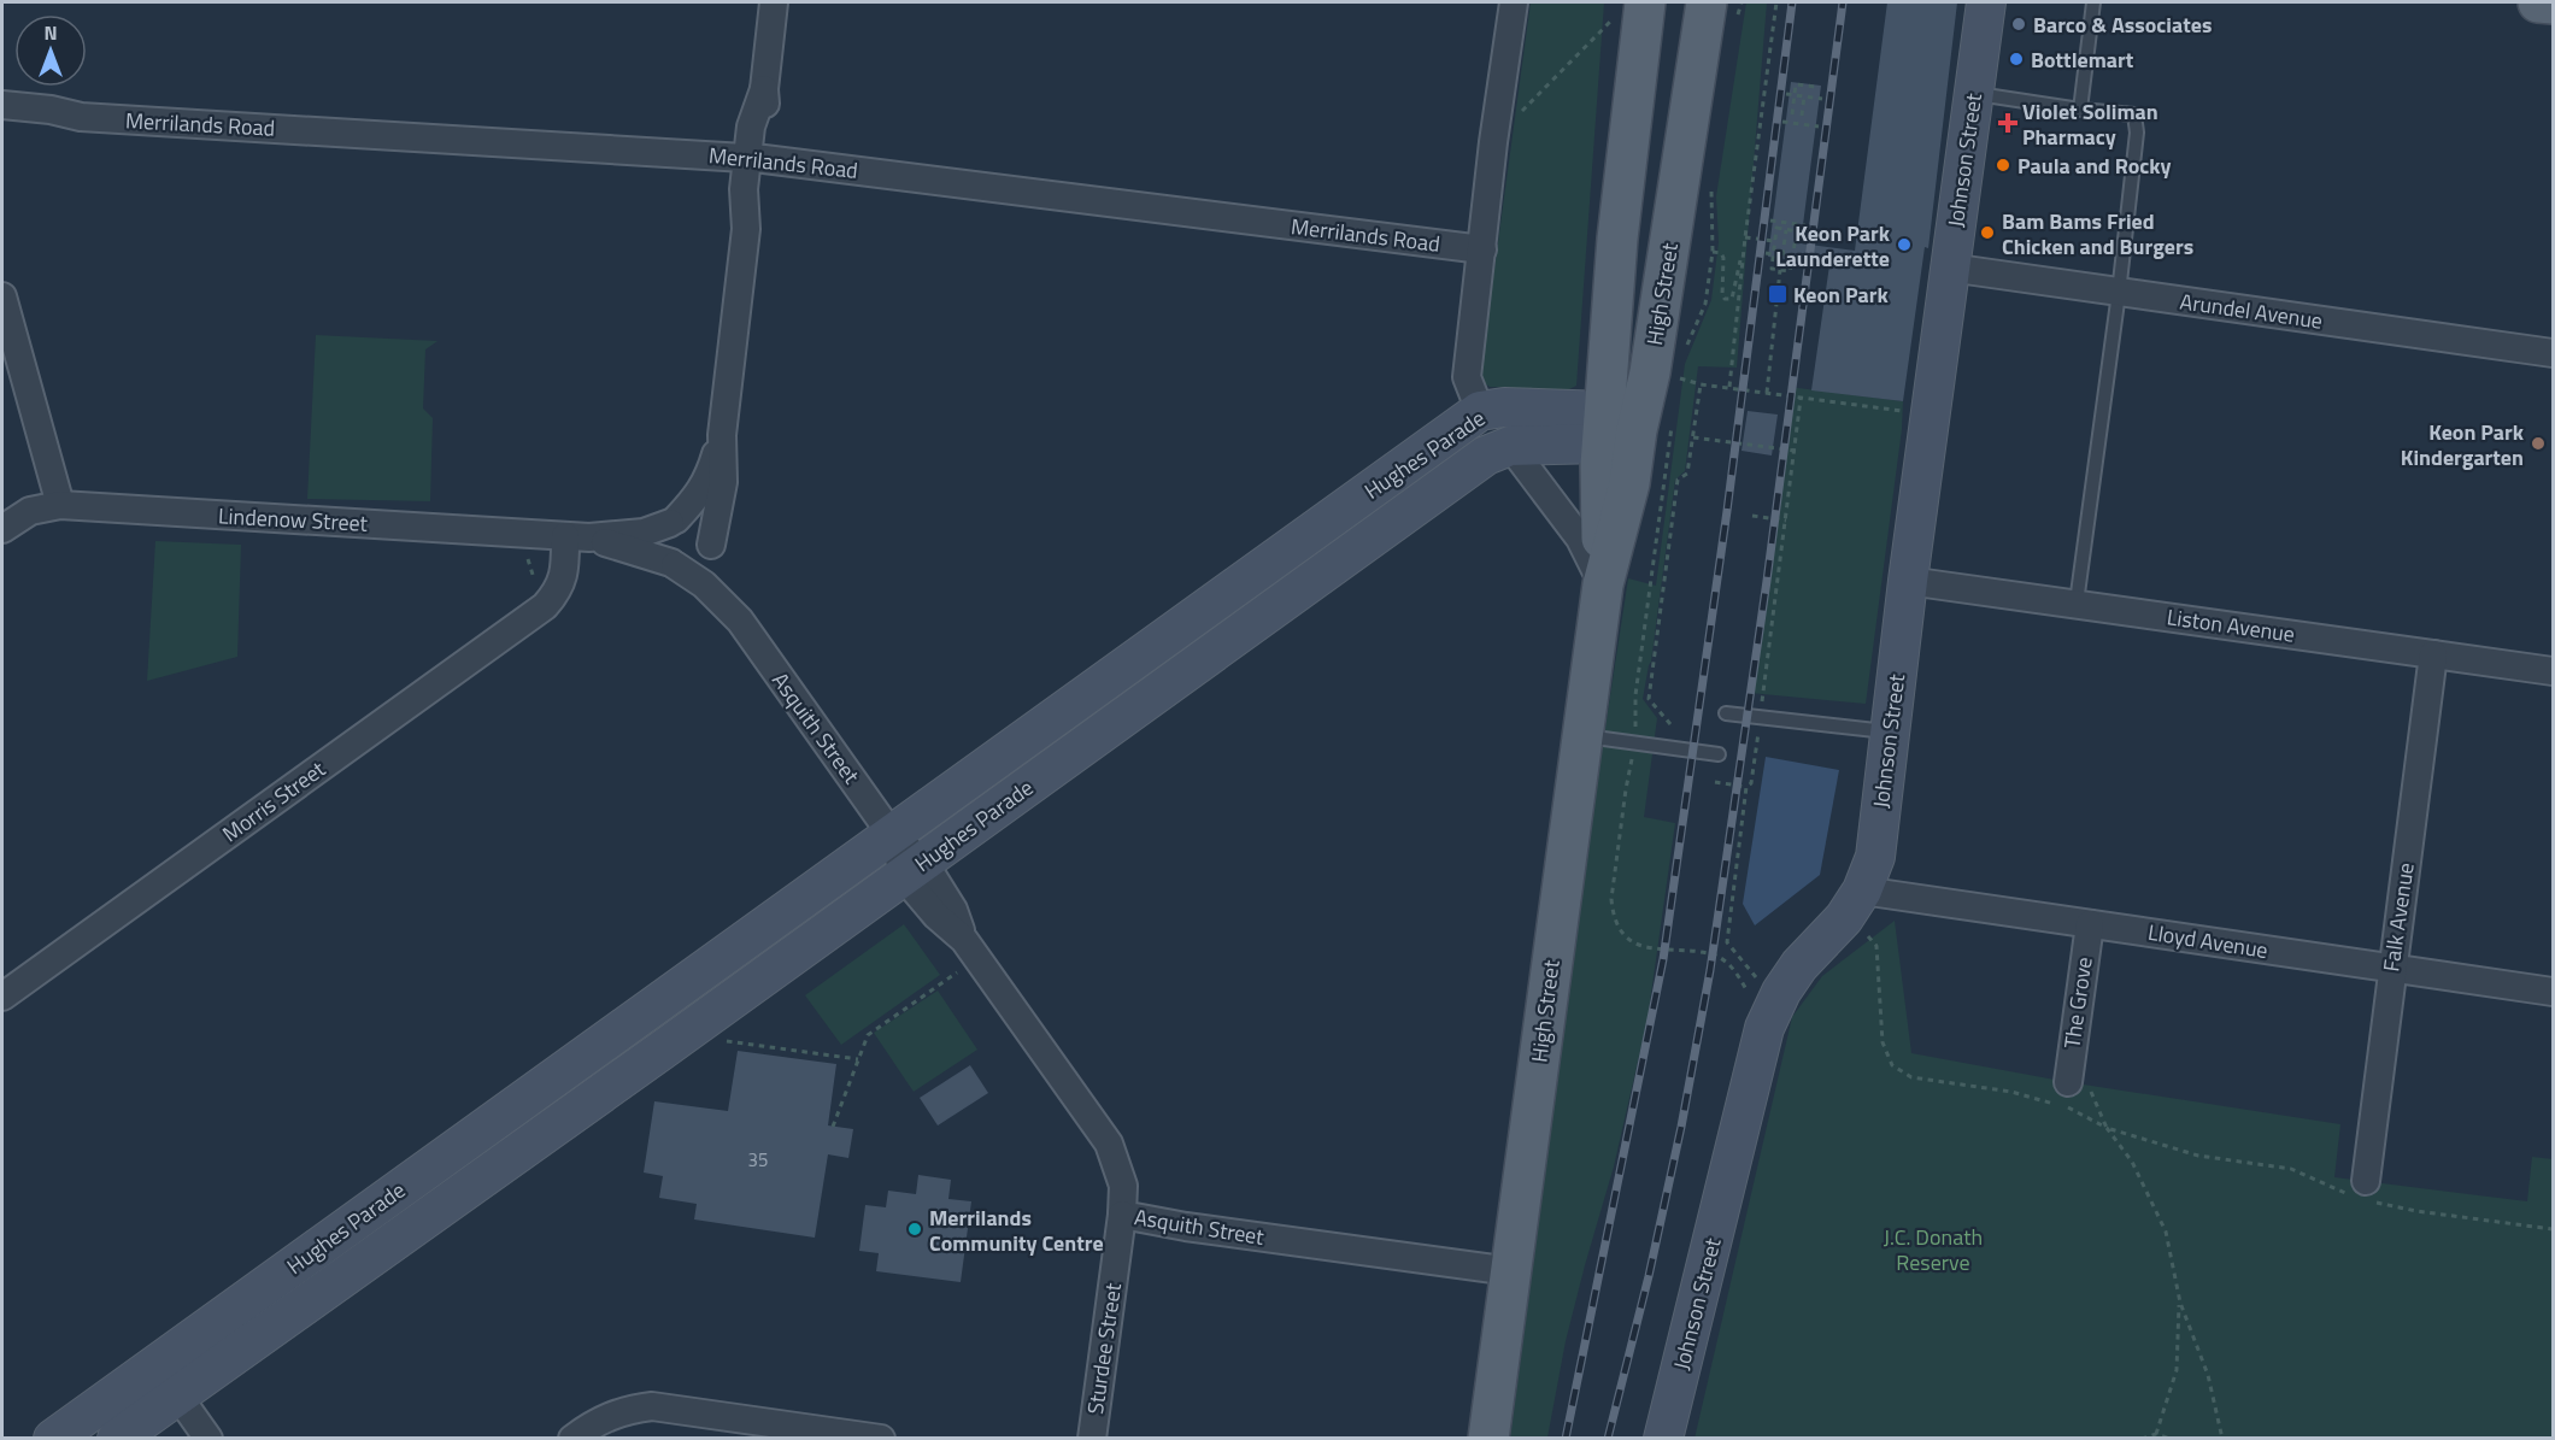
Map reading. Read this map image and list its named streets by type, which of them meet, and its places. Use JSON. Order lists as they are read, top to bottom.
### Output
{
  "streets": {
    "main road": ["High Street"],
    "street": [
      "Merrilands Road",
      "Johnson Street",
      "Arundel Avenue",
      "Hughes Parade",
      "Lindenow Street",
      "Liston Avenue",
      "Asquith Street",
      "Morris Street",
      "Falk Avenue",
      "Lloyd Avenue",
      "The Grove",
      "Sturdee Street"
    ]
  },
  "crossings": [
    ["Johnson Street", "Arundel Avenue"],
    ["Johnson Street", "Liston Avenue"],
    ["Johnson Street", "Lloyd Avenue"],
    ["High Street", "Hughes Parade"],
    ["High Street", "Asquith Street"],
    ["Hughes Parade", "Asquith Street"],
    ["Lindenow Street", "Asquith Street"],
    ["Lindenow Street", "Morris Street"],
    ["Liston Avenue", "Falk Avenue"],
    ["Asquith Street", "Sturdee Street"],
    ["Falk Avenue", "Lloyd Avenue"],
    ["Lloyd Avenue", "The Grove"]
  ],
  "parks": ["J.C. Donath Reserve"],
  "places": {
    "other": [
      "Barco & Associates",
      "Bottlemart",
      "Paula and Rocky",
      "Bam Bams Fried Chicken and Burgers",
      "Keon Park Launderette",
      "Keon Park Kindergarten",
      "Merrilands Community Centre"
    ],
    "health": ["Violet Soliman Pharmacy"],
    "transit": ["Keon Park"]
  },
  "house_numbers": ["35"],
  "north": "top"
}
